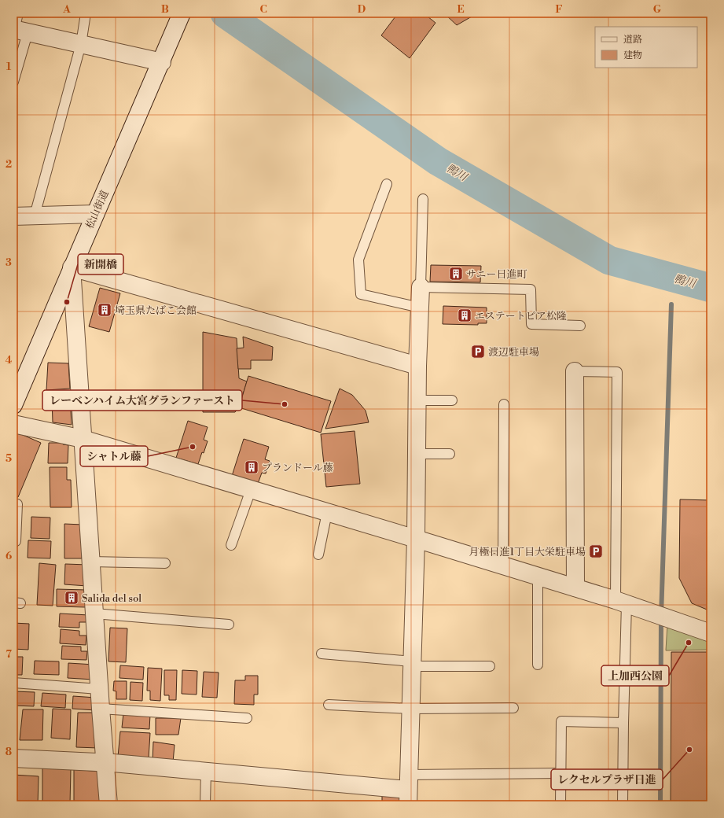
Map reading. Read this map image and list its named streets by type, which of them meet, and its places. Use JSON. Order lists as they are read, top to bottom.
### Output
{
  "streets": {
    "street": ["松山街道"]
  },
  "water": ["鴨川"],
  "places": {
    "building": [
      "サニー日進町",
      "埼玉県たばこ会館",
      "エステートピア松隆",
      "プランドール藤",
      "Salida del sol"
    ],
    "other": [
      "新開橋",
      "レーベンハイム大宮グランファースト",
      "シャトル藤",
      "上加西公園",
      "レクセルプラザ日進"
    ],
    "parking": ["渡辺駐車場", "月極日進1丁目大栄駐車場"]
  },
  "legend": ["道路", "建物"],
  "grid": {
    "columns": [
      "A",
      "B",
      "C",
      "D",
      "E",
      "F",
      "G"
    ],
    "rows": [
      "1",
      "2",
      "3",
      "4",
      "5",
      "6",
      "7",
      "8"
    ]
  }
}
